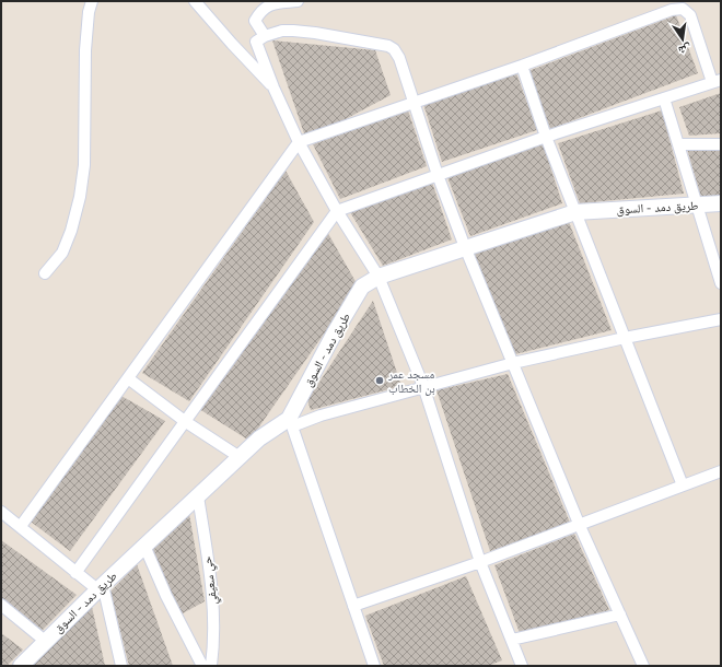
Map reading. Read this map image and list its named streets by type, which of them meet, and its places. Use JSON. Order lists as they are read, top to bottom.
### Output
{
  "streets": {
    "main road": ["طريق دمد - السوق"],
    "street": ["حي سعيفي"]
  },
  "crossings": [
    ["طريق دمد - السوق", "حي سعيفي"]
  ],
  "places": ["مسجد عمر بن الخطاب"],
  "north": "bottom"
}
